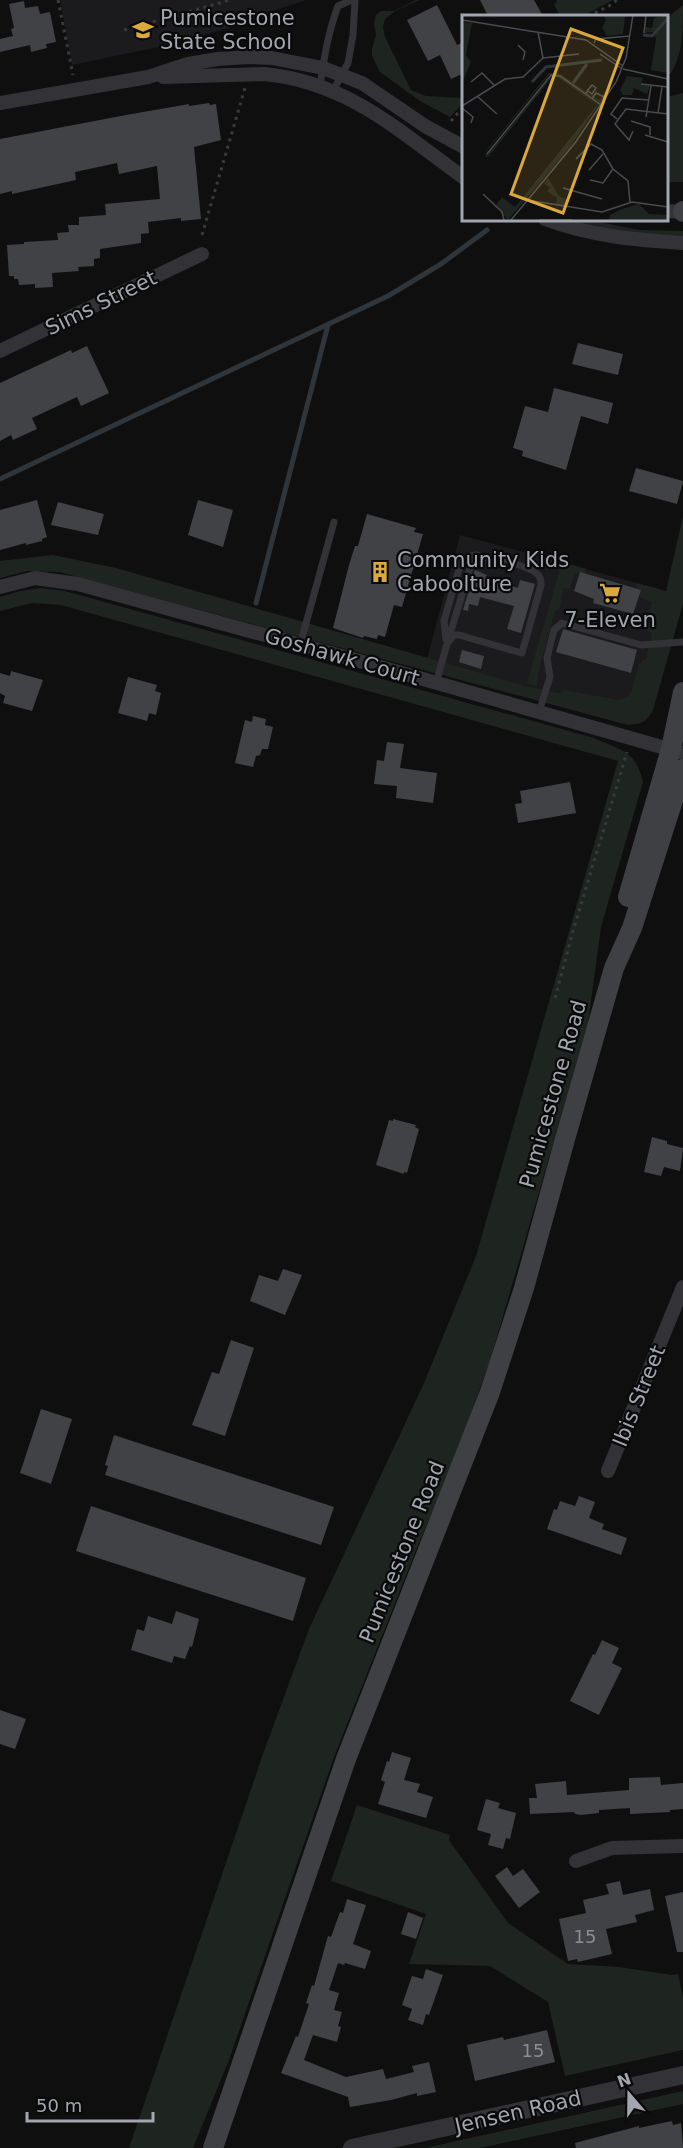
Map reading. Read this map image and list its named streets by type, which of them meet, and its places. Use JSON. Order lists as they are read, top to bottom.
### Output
{
  "streets": {
    "main road": ["Pumicestone Road"],
    "street": [
      "Sims Street",
      "Goshawk Court",
      "Ibis Street",
      "Jensen Road"
    ]
  },
  "crossings": [
    ["Goshawk Court", "Pumicestone Road"]
  ],
  "places": {
    "school or university": ["Pumicestone State School"],
    "building": ["Community Kids Caboolture"],
    "supermarket": ["7-Eleven"]
  },
  "house_numbers": ["15", "15"],
  "scale_bar": "50 m",
  "north": "top"
}
